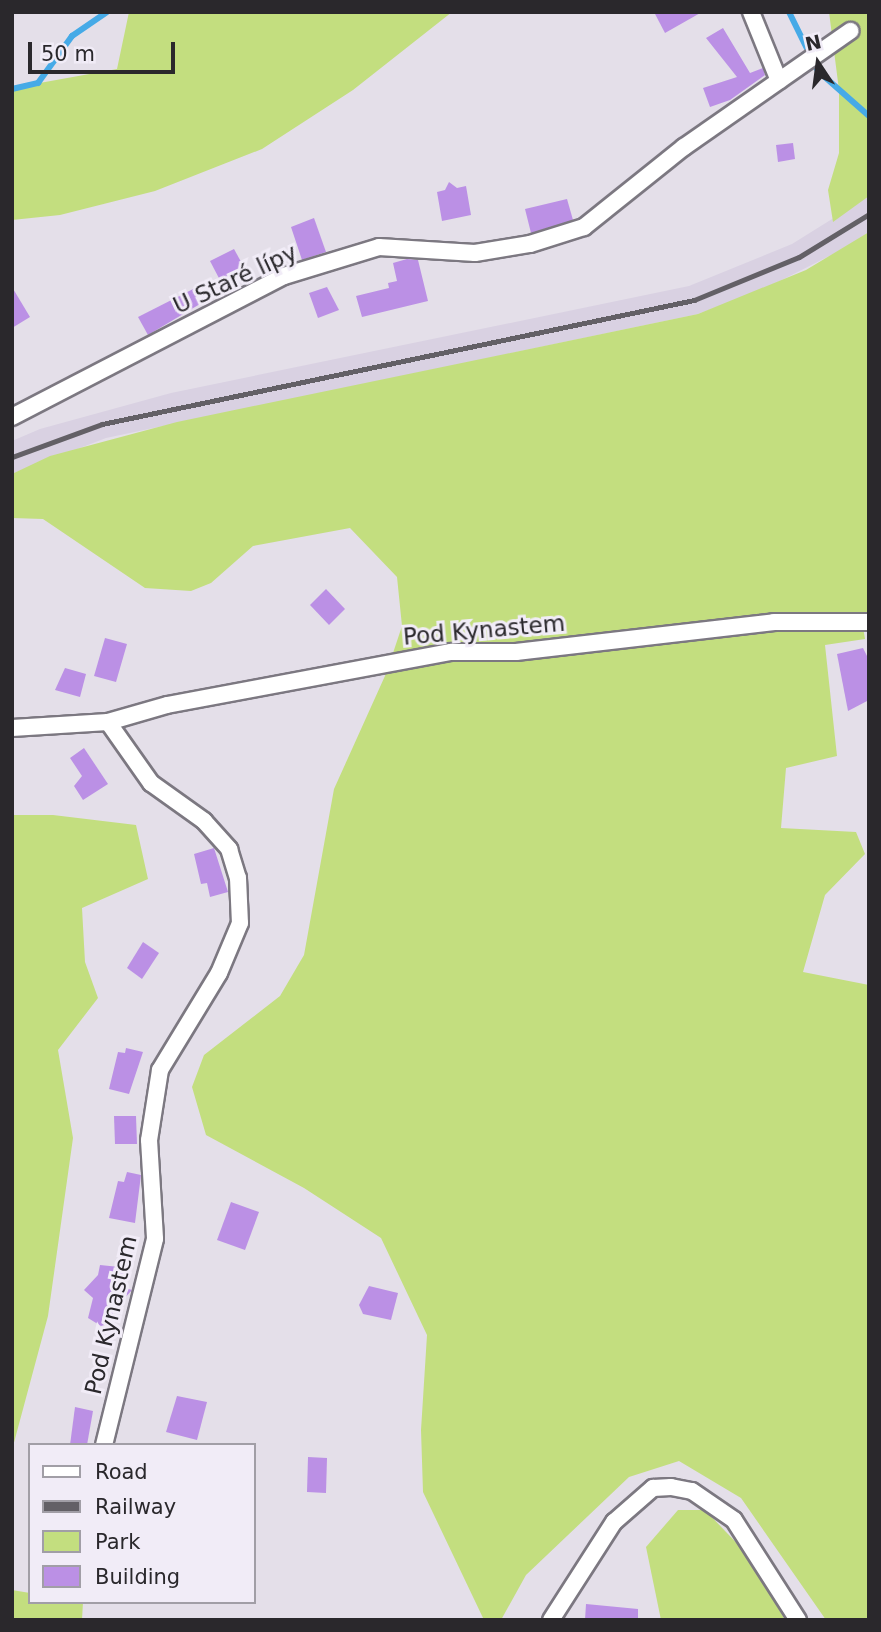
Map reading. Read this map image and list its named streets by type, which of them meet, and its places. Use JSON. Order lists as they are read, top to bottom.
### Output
{
  "streets": {
    "street": ["U Staré lípy", "Pod Kynastem"]
  },
  "legend": [
    "Road",
    "Railway",
    "Park",
    "Building"
  ],
  "scale_bar": "50 m",
  "north": "top"
}
